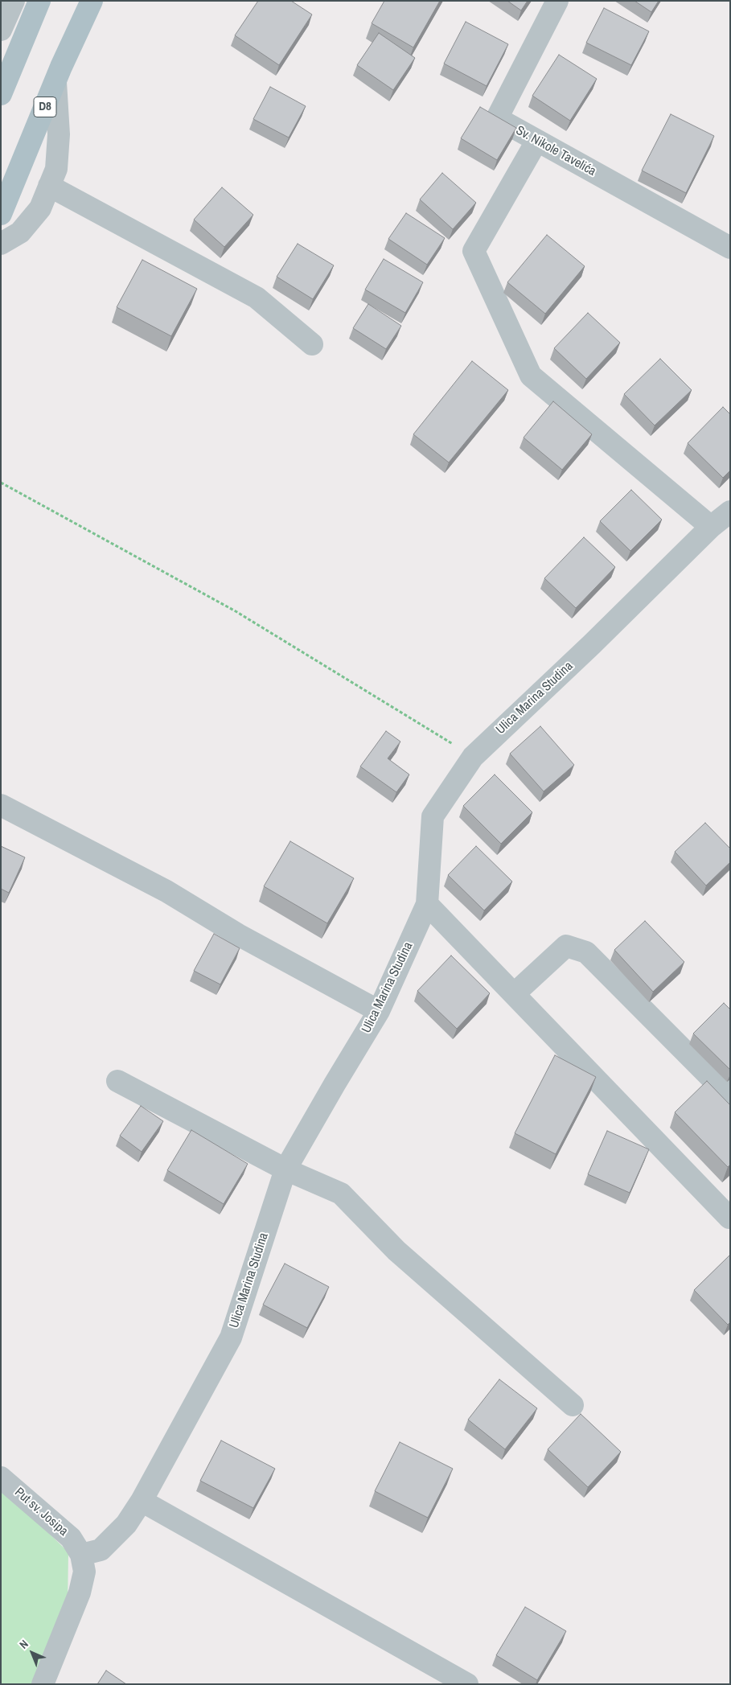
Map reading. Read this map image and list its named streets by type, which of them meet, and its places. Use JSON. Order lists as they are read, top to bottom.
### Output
{
  "streets": {
    "main road": ["D8"],
    "street": ["Sv. Nikole Tavelića", "Ulica Marina Studina", "Put sv. Josipa"]
  },
  "crossings": [
    ["Ulica Marina Studina", "Put sv. Josipa"]
  ],
  "north": "top left"
}
